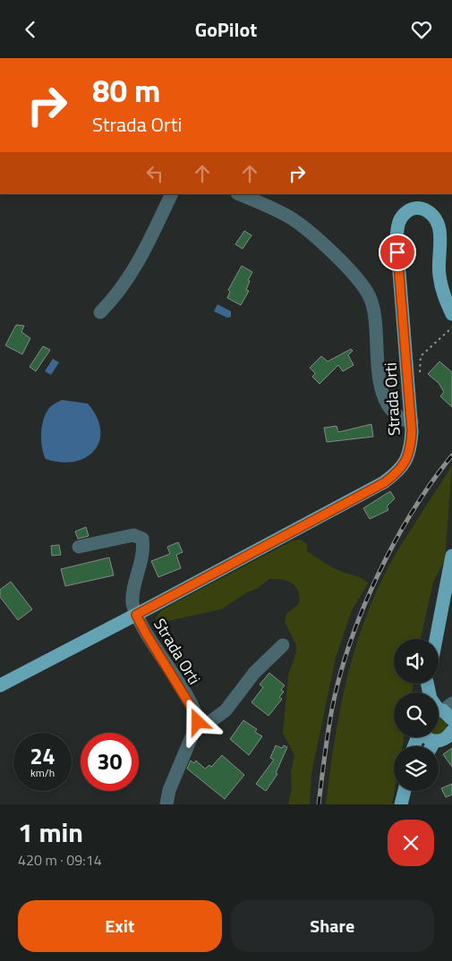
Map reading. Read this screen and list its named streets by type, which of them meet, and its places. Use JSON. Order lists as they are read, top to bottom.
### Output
{
  "streets": {
    "main road": ["Strada Orti"]
  },
  "page": {
    "header": "GoPilot",
    "turn": ["80 m", "Strada Orti"],
    "speed": "24 km/h",
    "limit": "30",
    "heading": ["1 min", "420 m · 09:14"],
    "buttons": ["Exit", "Share"]
  }
}
